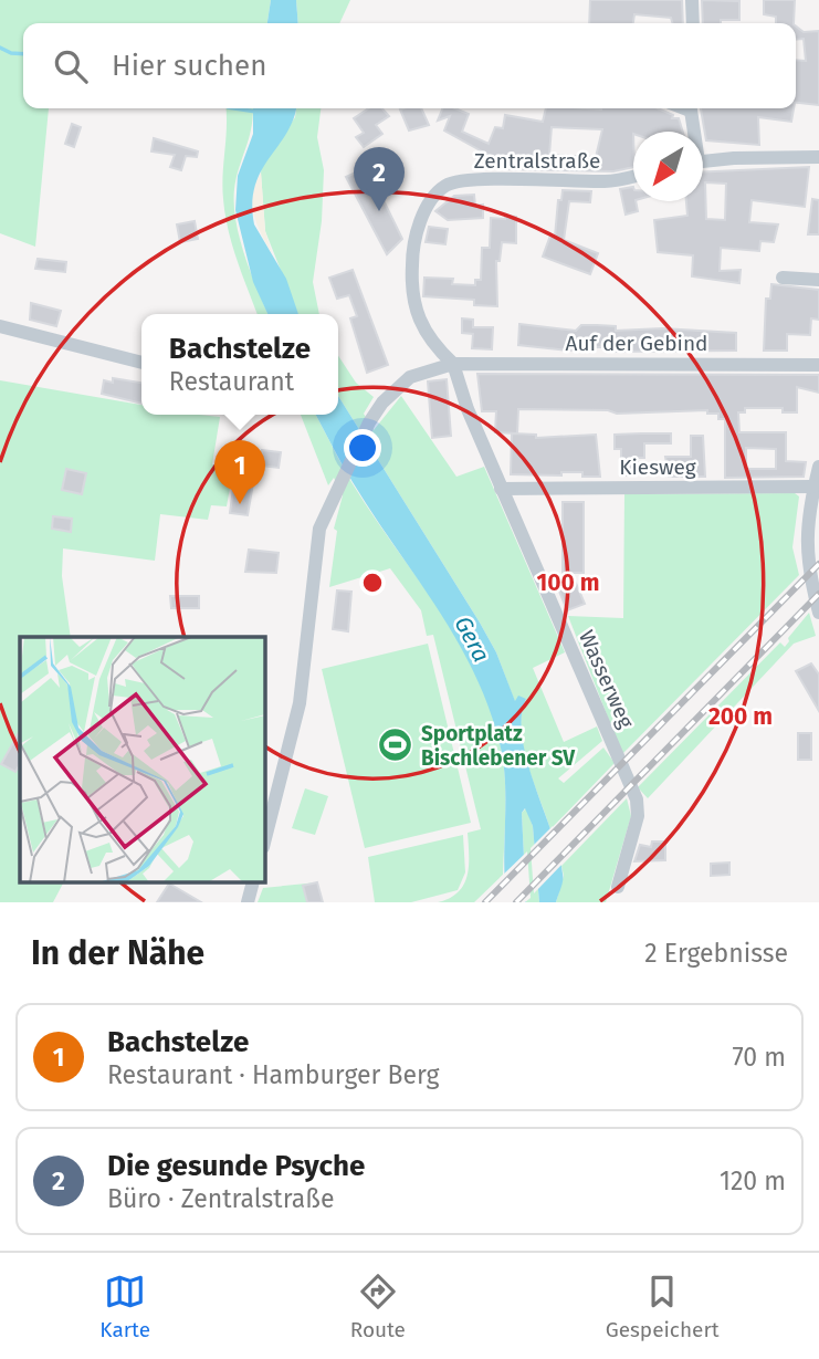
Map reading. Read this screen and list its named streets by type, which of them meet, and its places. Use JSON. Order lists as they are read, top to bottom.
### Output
{
  "streets": {
    "street": [
      "Zentralstraße",
      "Auf der Gebind",
      "Kiesweg",
      "Wasserweg"
    ]
  },
  "crossings": [
    ["Zentralstraße", "Auf der Gebind"],
    ["Zentralstraße", "Wasserweg"],
    ["Auf der Gebind", "Wasserweg"],
    ["Kiesweg", "Wasserweg"]
  ],
  "water": ["Gera"],
  "places": {
    "sports": ["Sportplatz Bischlebener SV"]
  },
  "north": "bottom left",
  "page": {
    "search": "Hier suchen",
    "pins": ["2", "1"],
    "popup": ["Bachstelze", "Restaurant"],
    "heading": ["In der Nähe", "2 Ergebnisse"],
    "list": [
      {
        "mark": "1",
        "name": "Bachstelze",
        "note": "Restaurant · Hamburger Berg",
        "value": "70 m"
      },
      {
        "mark": "2",
        "name": "Die gesunde Psyche",
        "note": "Büro · Zentralstraße",
        "value": "120 m"
      }
    ],
    "nav": ["Karte", "Route", "Gespeichert"]
  },
  "rings": ["100 m", "200 m"]
}
